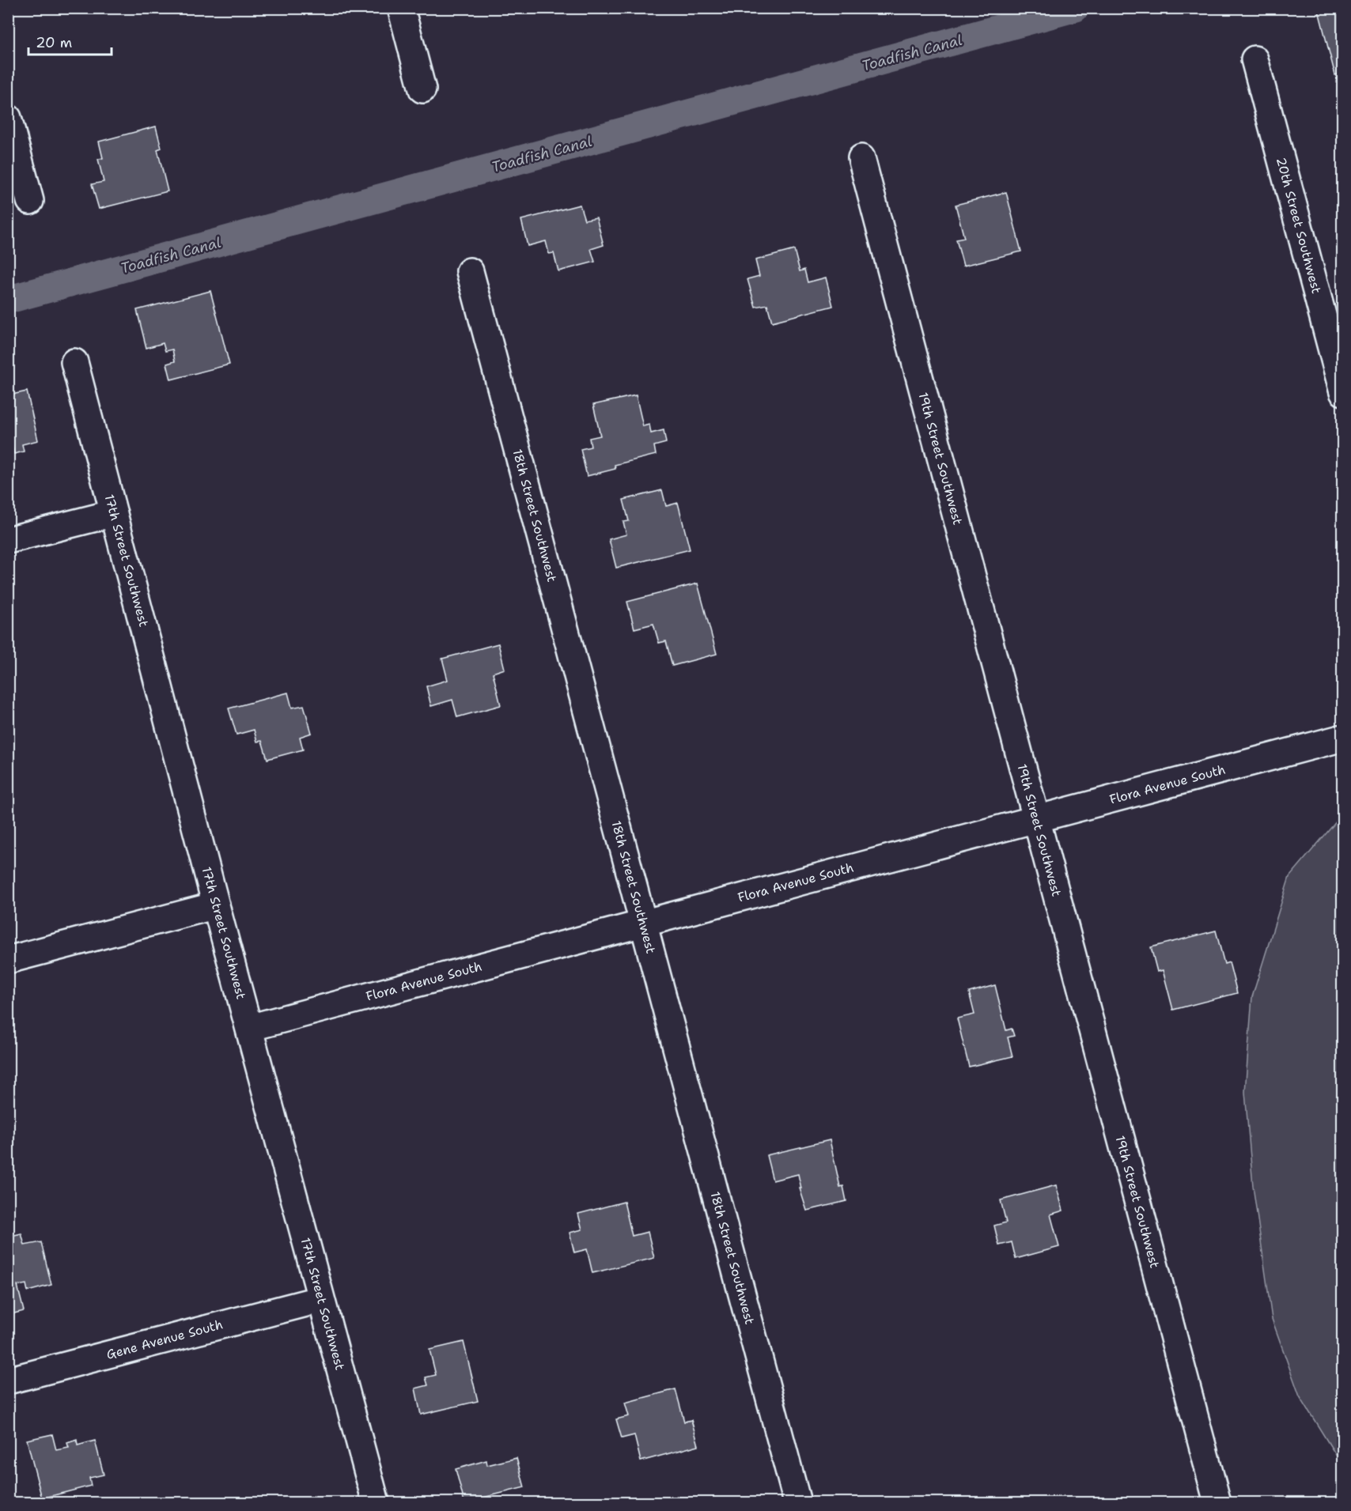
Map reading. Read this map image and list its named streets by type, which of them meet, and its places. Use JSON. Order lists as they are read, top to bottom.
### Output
{
  "streets": {
    "street": [
      "20th Street Southwest",
      "19th Street Southwest",
      "18th Street Southwest",
      "17th Street Southwest",
      "Flora Avenue South",
      "Gene Avenue South"
    ]
  },
  "crossings": [
    ["19th Street Southwest", "Flora Avenue South"],
    ["18th Street Southwest", "Flora Avenue South"],
    ["17th Street Southwest", "Flora Avenue South"],
    ["17th Street Southwest", "Gene Avenue South"]
  ],
  "water": ["Toadfish Canal"],
  "scale_bar": "20 m"
}
